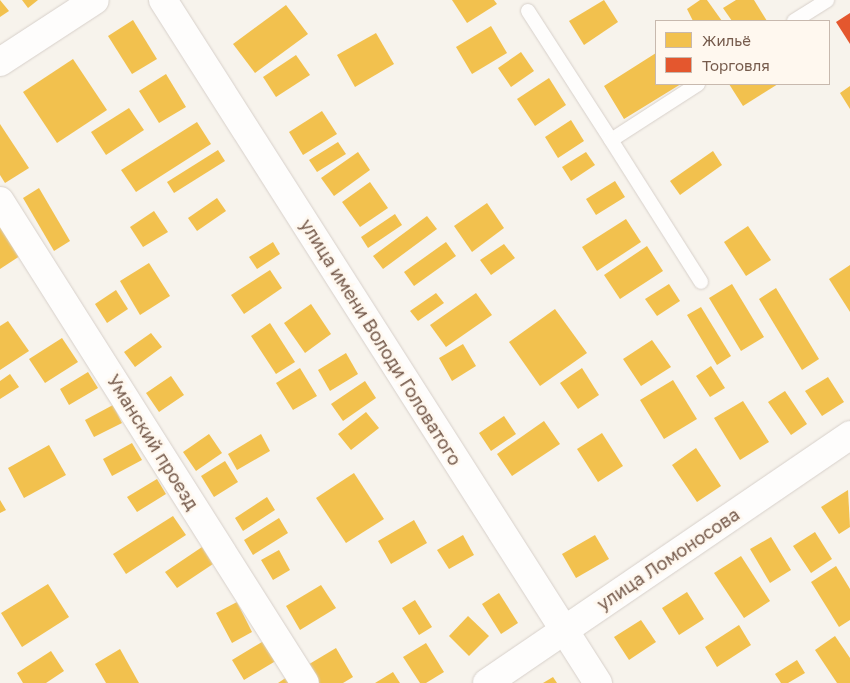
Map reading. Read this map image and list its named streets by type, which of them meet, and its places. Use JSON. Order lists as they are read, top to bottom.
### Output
{
  "streets": {
    "street": ["улица имени Володи Головатого", "Уманский проезд", "улица Ломоносова"]
  },
  "crossings": [
    ["улица имени Володи Головатого", "улица Ломоносова"]
  ],
  "legend": ["Жильё", "Торговля"]
}
